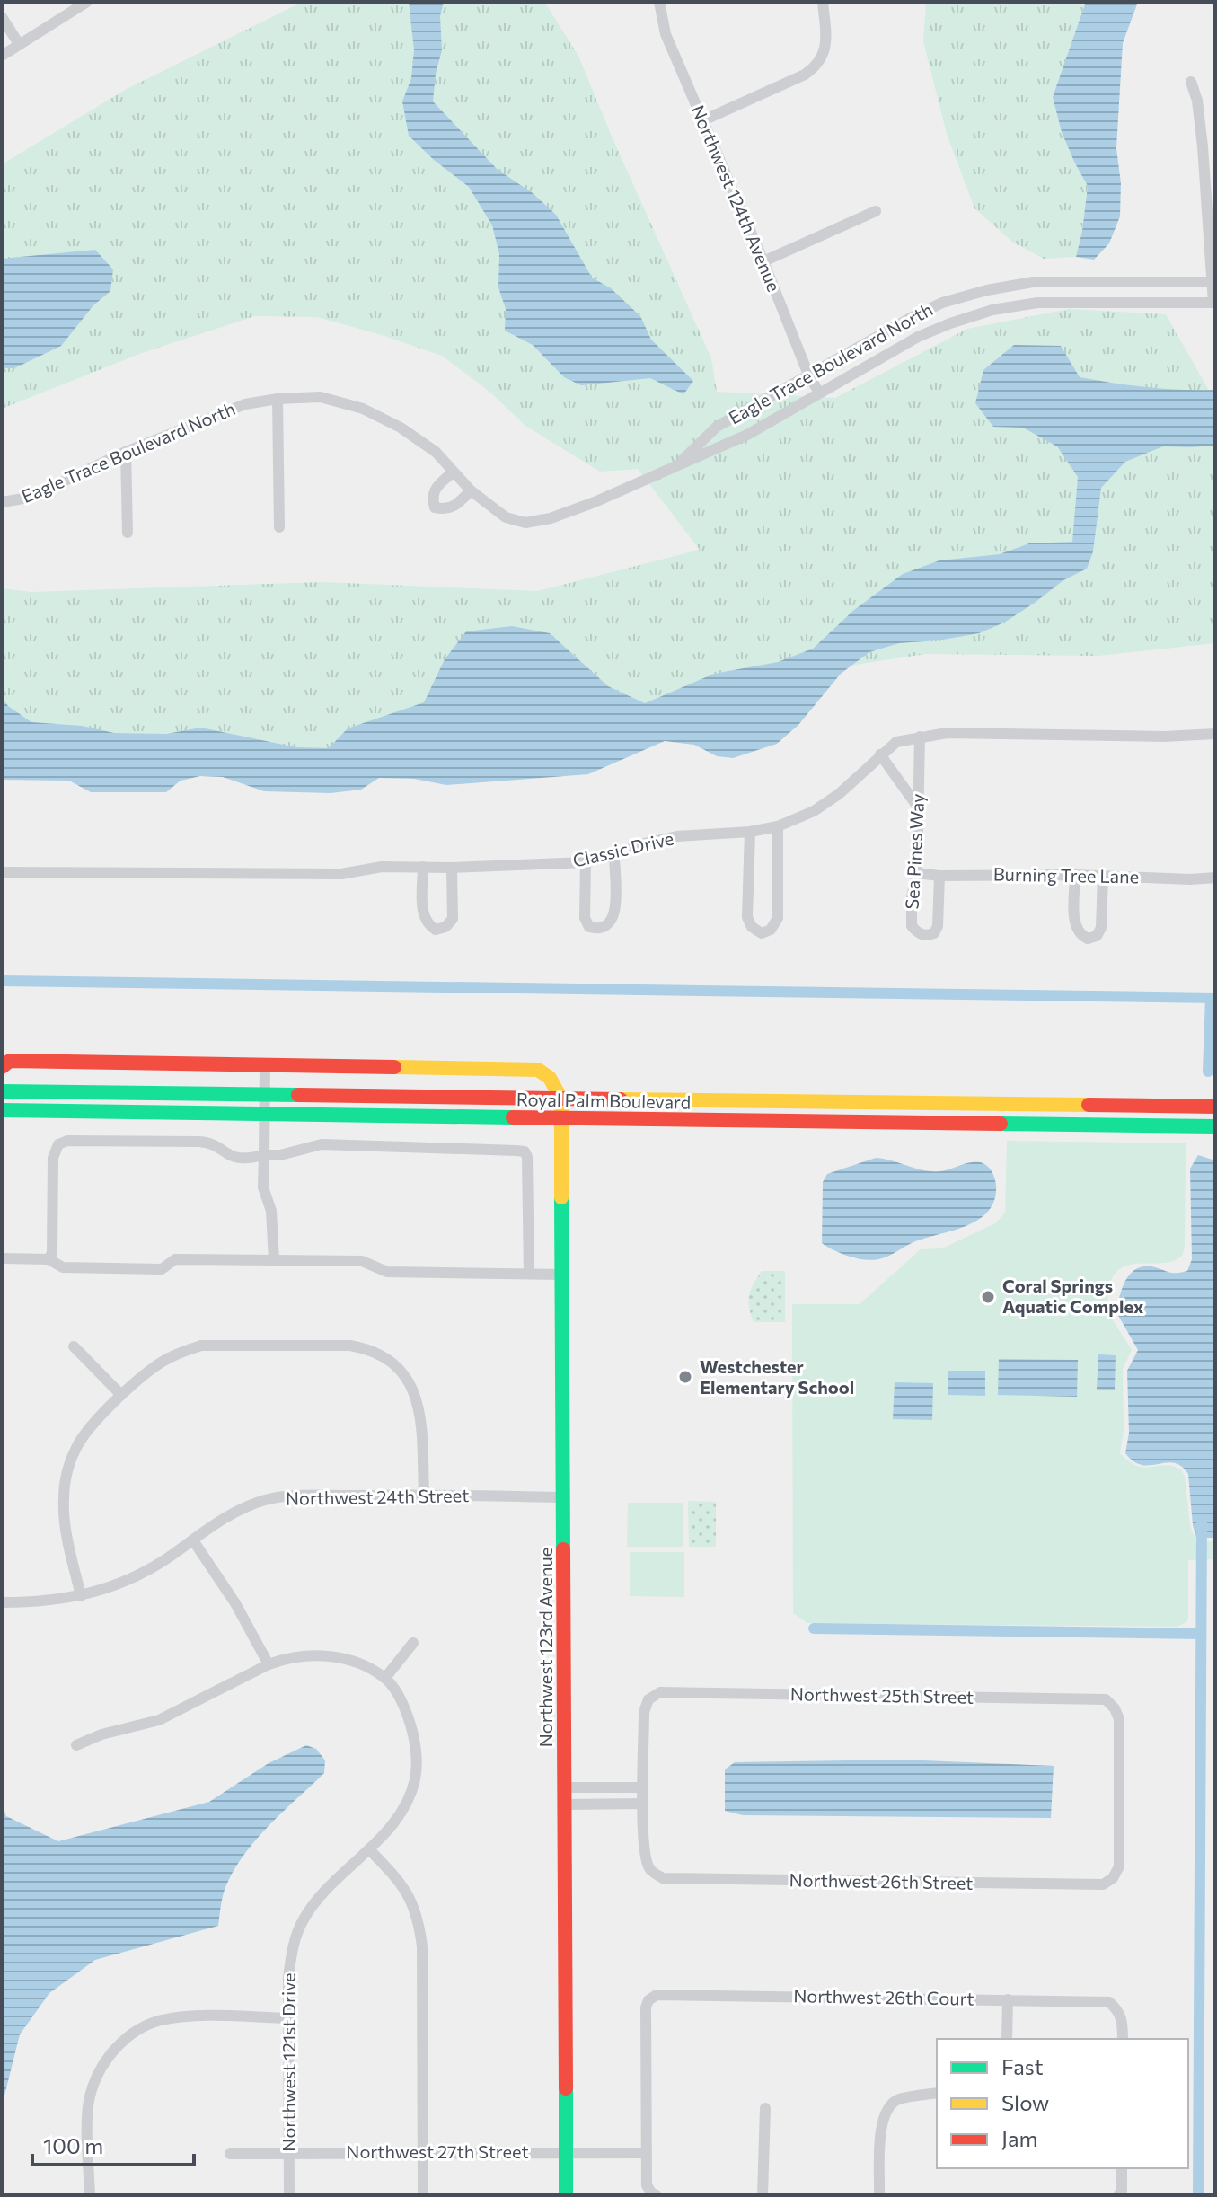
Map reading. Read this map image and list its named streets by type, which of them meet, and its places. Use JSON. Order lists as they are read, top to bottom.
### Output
{
  "streets": {
    "street": [
      "Northwest 124th Avenue",
      "Eagle Trace Boulevard North",
      "Classic Drive",
      "Sea Pines Way",
      "Burning Tree Lane",
      "Royal Palm Boulevard",
      "Northwest 24th Street",
      "Northwest 123rd Avenue",
      "Northwest 25th Street",
      "Northwest 26th Street",
      "Northwest 26th Court",
      "Northwest 121st Drive",
      "Northwest 27th Street"
    ]
  },
  "crossings": [
    ["Northwest 124th Avenue", "Eagle Trace Boulevard North"],
    ["Classic Drive", "Sea Pines Way"],
    ["Sea Pines Way", "Burning Tree Lane"],
    ["Royal Palm Boulevard", "Northwest 123rd Avenue"],
    ["Northwest 24th Street", "Northwest 123rd Avenue"],
    ["Northwest 123rd Avenue", "Northwest 27th Street"],
    ["Northwest 25th Street", "Northwest 26th Street"],
    ["Northwest 26th Court", "Northwest 27th Street"],
    ["Northwest 121st Drive", "Northwest 27th Street"]
  ],
  "places": ["Coral Springs Aquatic Complex", "Westchester Elementary School"],
  "legend": ["Fast", "Slow", "Jam"],
  "scale_bar": "100 m"
}
